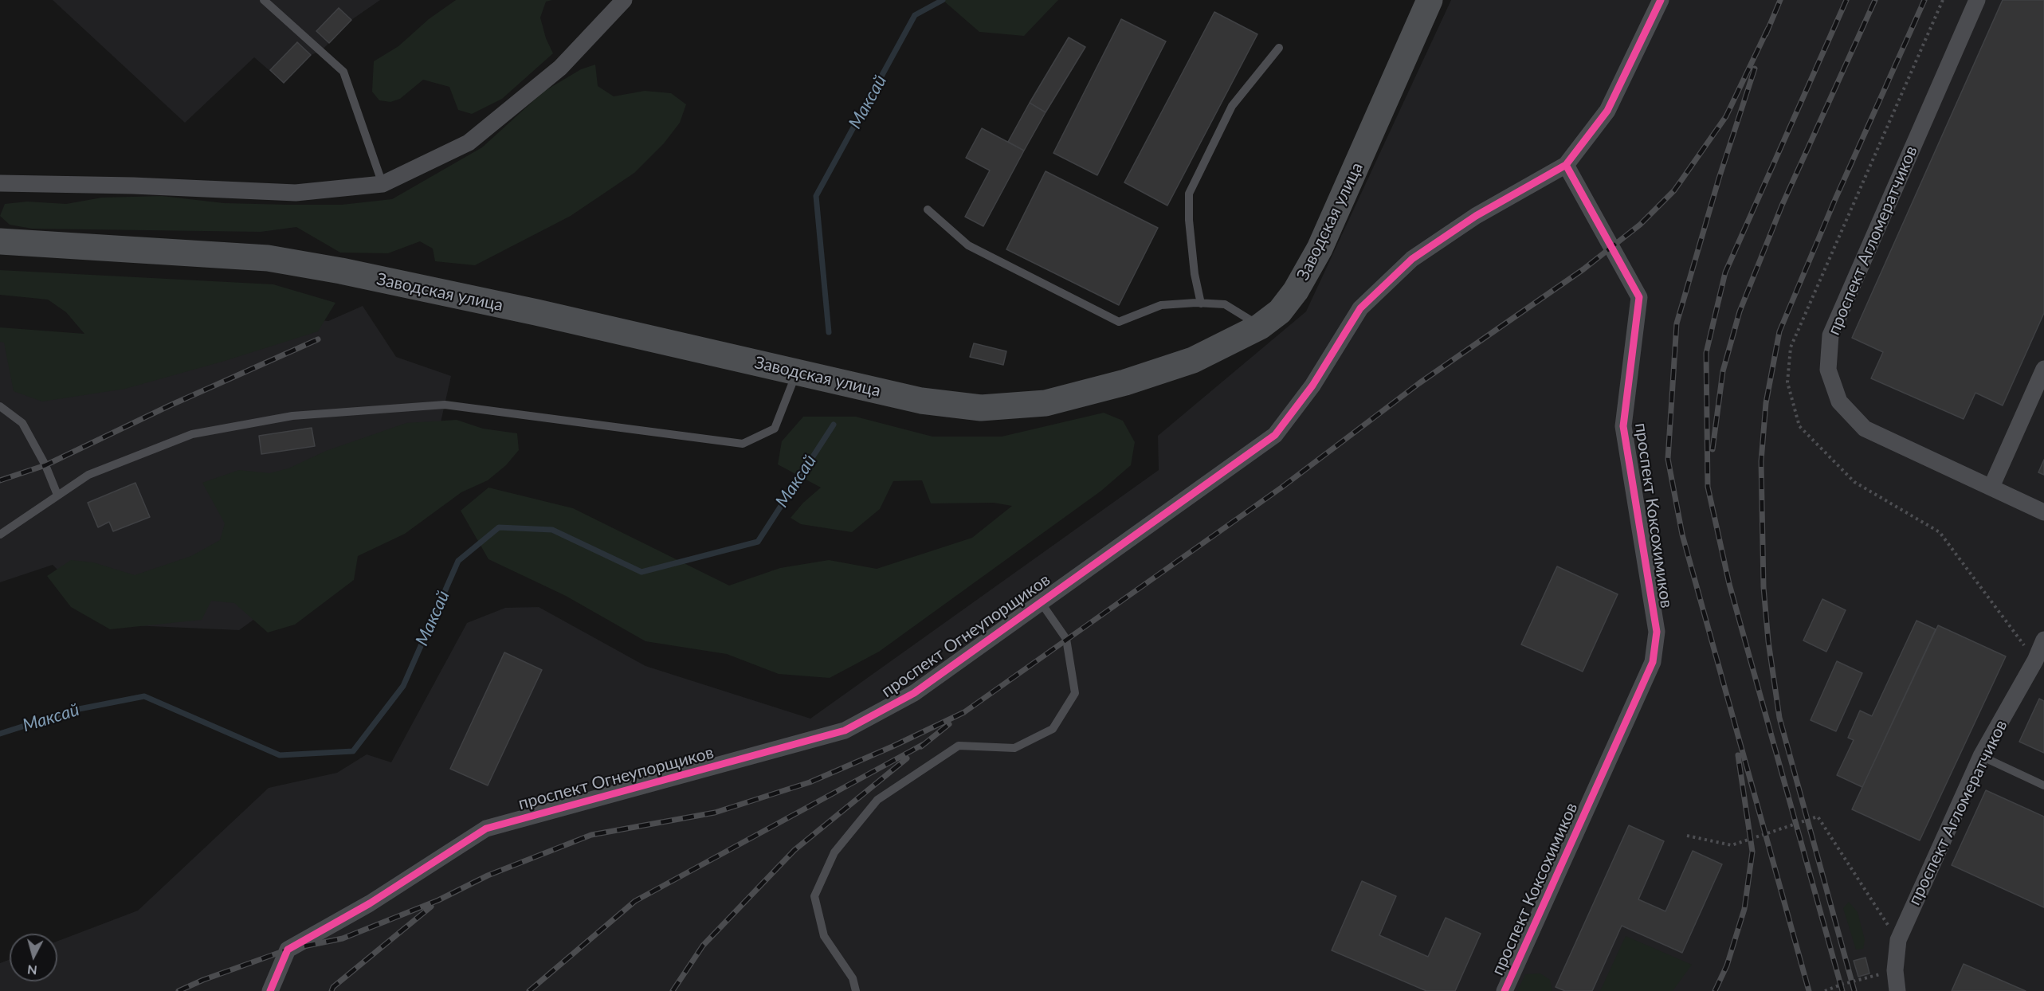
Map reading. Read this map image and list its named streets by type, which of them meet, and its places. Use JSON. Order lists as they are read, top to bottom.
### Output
{
  "streets": {
    "main road": ["Заводская улица"],
    "street": ["проспект Агломератчиков", "проспект Коксохимиков", "проспект Огнеупорщиков"]
  },
  "crossings": [
    ["проспект Коксохимиков", "проспект Огнеупорщиков"]
  ],
  "water": ["Максай"],
  "north": "bottom"
}
